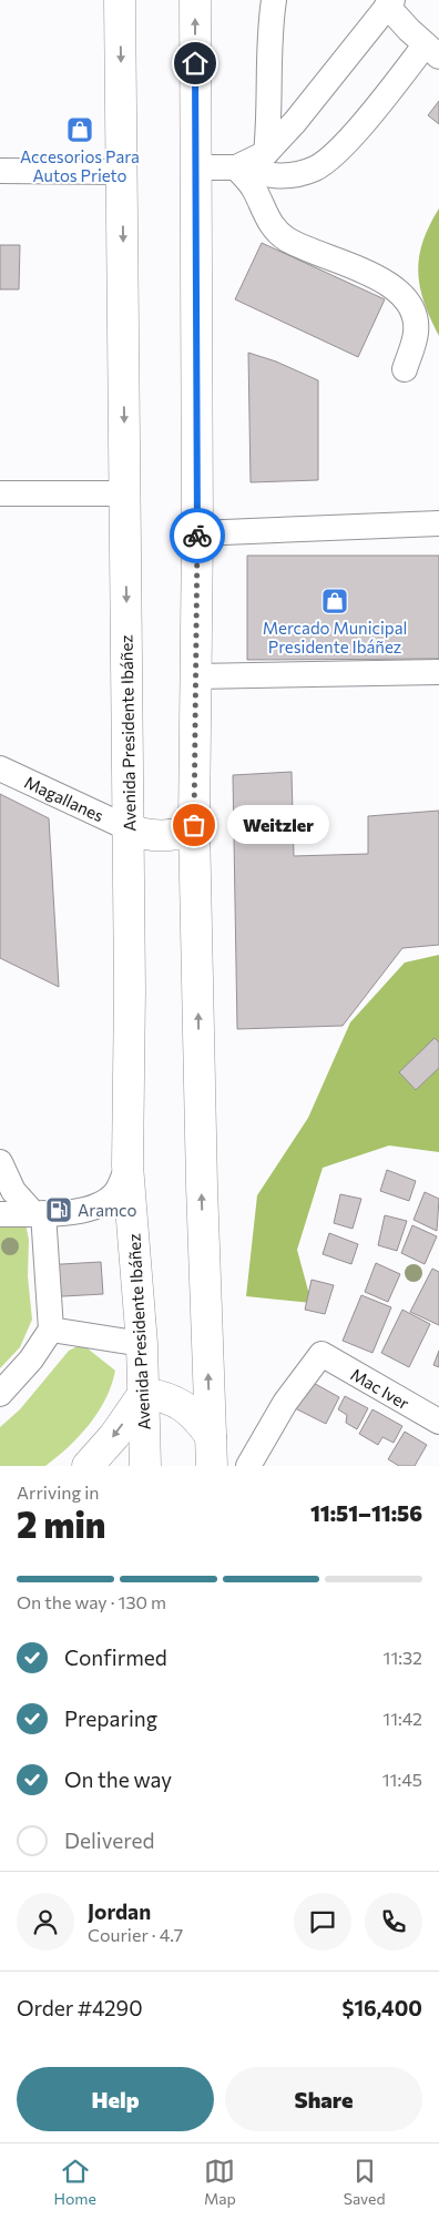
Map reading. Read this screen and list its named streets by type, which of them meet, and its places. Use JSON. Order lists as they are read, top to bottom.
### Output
{
  "streets": {
    "main road": ["Avenida Presidente Ibáñez"],
    "street": ["Magallanes", "Mac Iver"]
  },
  "crossings": [
    ["Avenida Presidente Ibáñez", "Magallanes"]
  ],
  "places": {
    "shop": ["Accesorios Para Autos Prieto", "Mercado Municipal Presidente Ibáñez"],
    "other": ["Weitzler"],
    "fuel station": ["Aramco"]
  },
  "page": {
    "bubble": "Weitzler",
    "heading": ["2 min", "Arriving in", "11:51–11:56"],
    "panel": [
      "Jordan",
      "Courier · 4.7",
      "Order #4290",
      "$16,400"
    ],
    "bar": "On the way · 130 m",
    "list": [
      ["Confirmed", "11:32"],
      ["Preparing", "11:42"],
      ["On the way", "11:45"],
      "Delivered"
    ],
    "buttons": ["Help", "Share"],
    "tabs": ["Home", "Map", "Saved"]
  }
}
